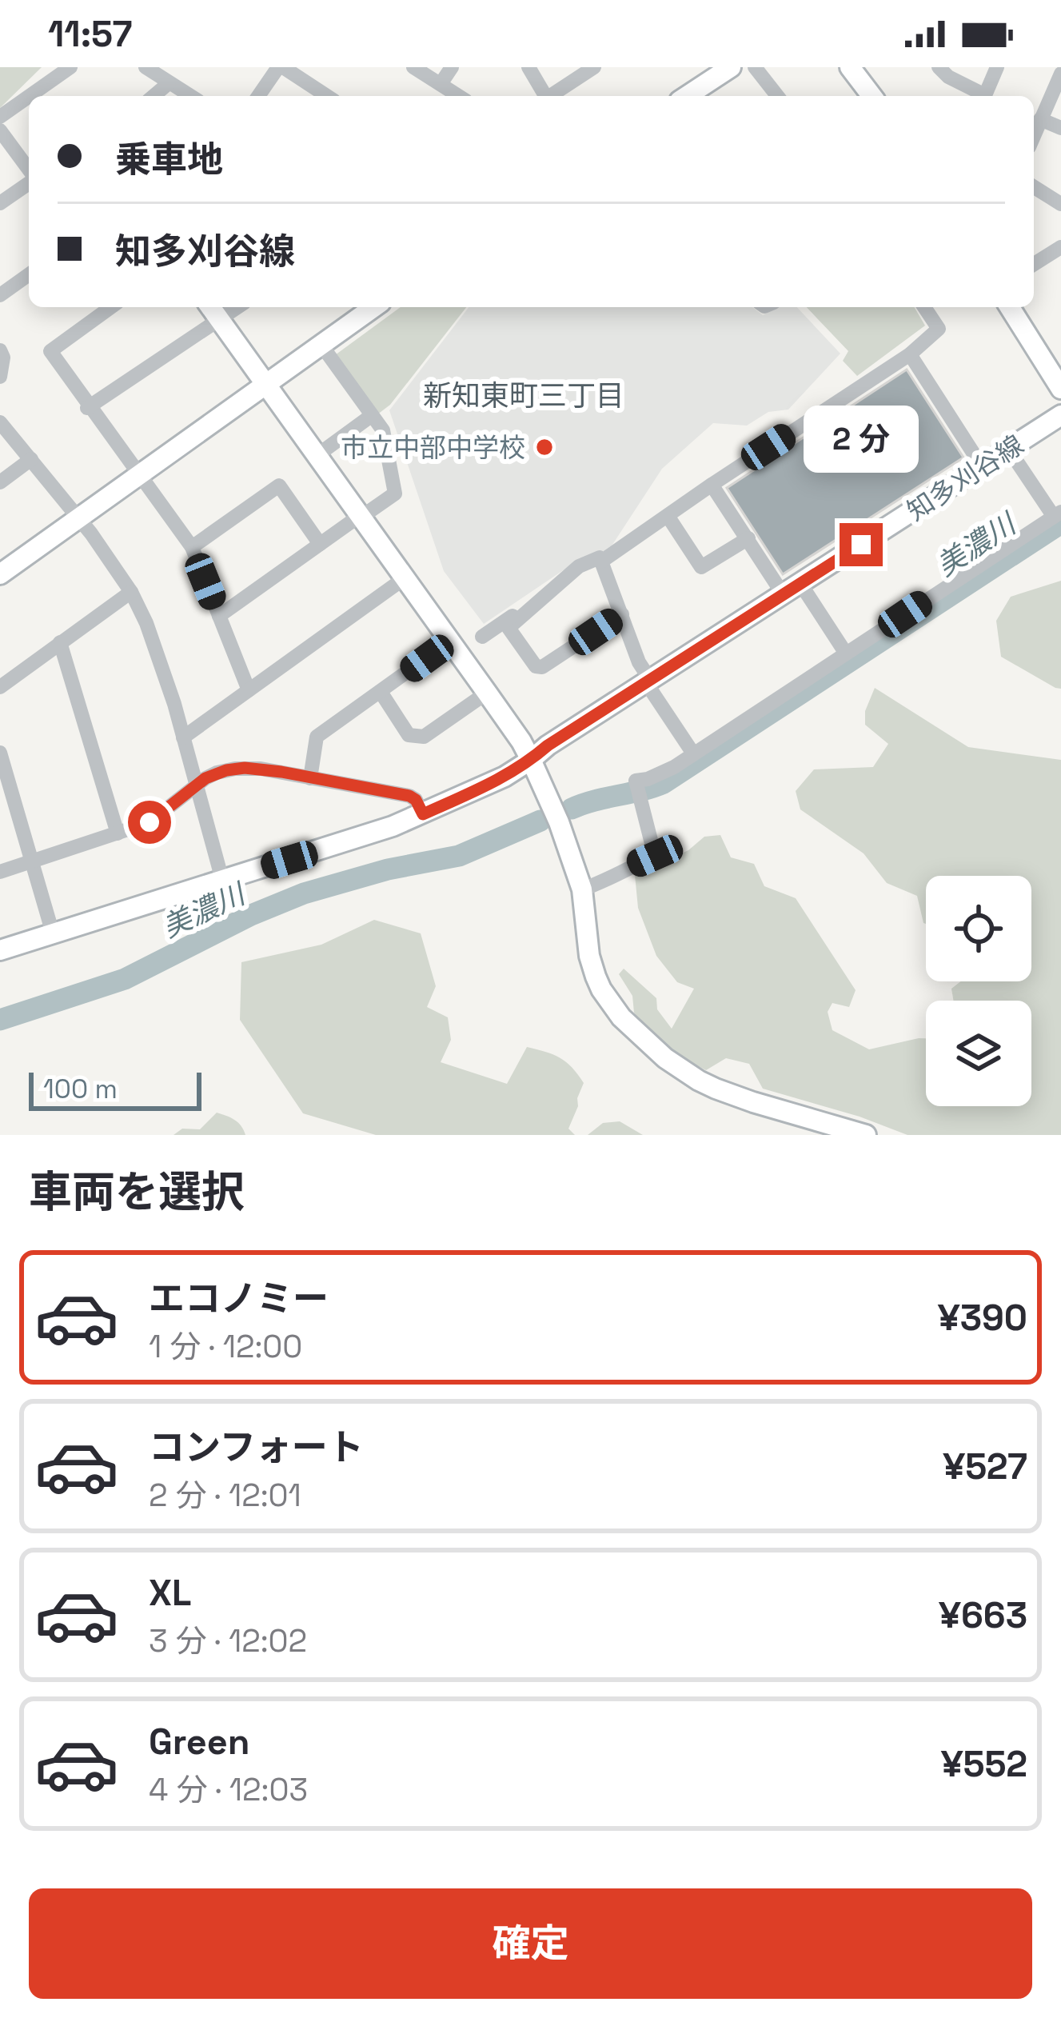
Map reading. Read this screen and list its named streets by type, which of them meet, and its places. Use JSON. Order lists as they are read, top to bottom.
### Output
{
  "streets": {
    "street": ["知多刈谷線"]
  },
  "districts": ["新知東町三丁目"],
  "water": ["美濃川"],
  "places": ["市立中部中学校"],
  "scale_bar": "100 m",
  "page": {
    "status": "11:57",
    "banner": ["乗車地", "知多刈谷線"],
    "bubble": "2 分",
    "scale": "100 m",
    "heading": "車両を選択",
    "list": [
      {
        "name": "エコノミー",
        "note": "1 分 · 12:00",
        "value": "¥390"
      },
      {
        "name": "コンフォート",
        "note": "2 分 · 12:01",
        "value": "¥527"
      },
      {
        "name": "XL",
        "note": "3 分 · 12:02",
        "value": "¥663"
      },
      {
        "name": "Green",
        "note": "4 分 · 12:03",
        "value": "¥552"
      }
    ],
    "buttons": "確定"
  }
}
